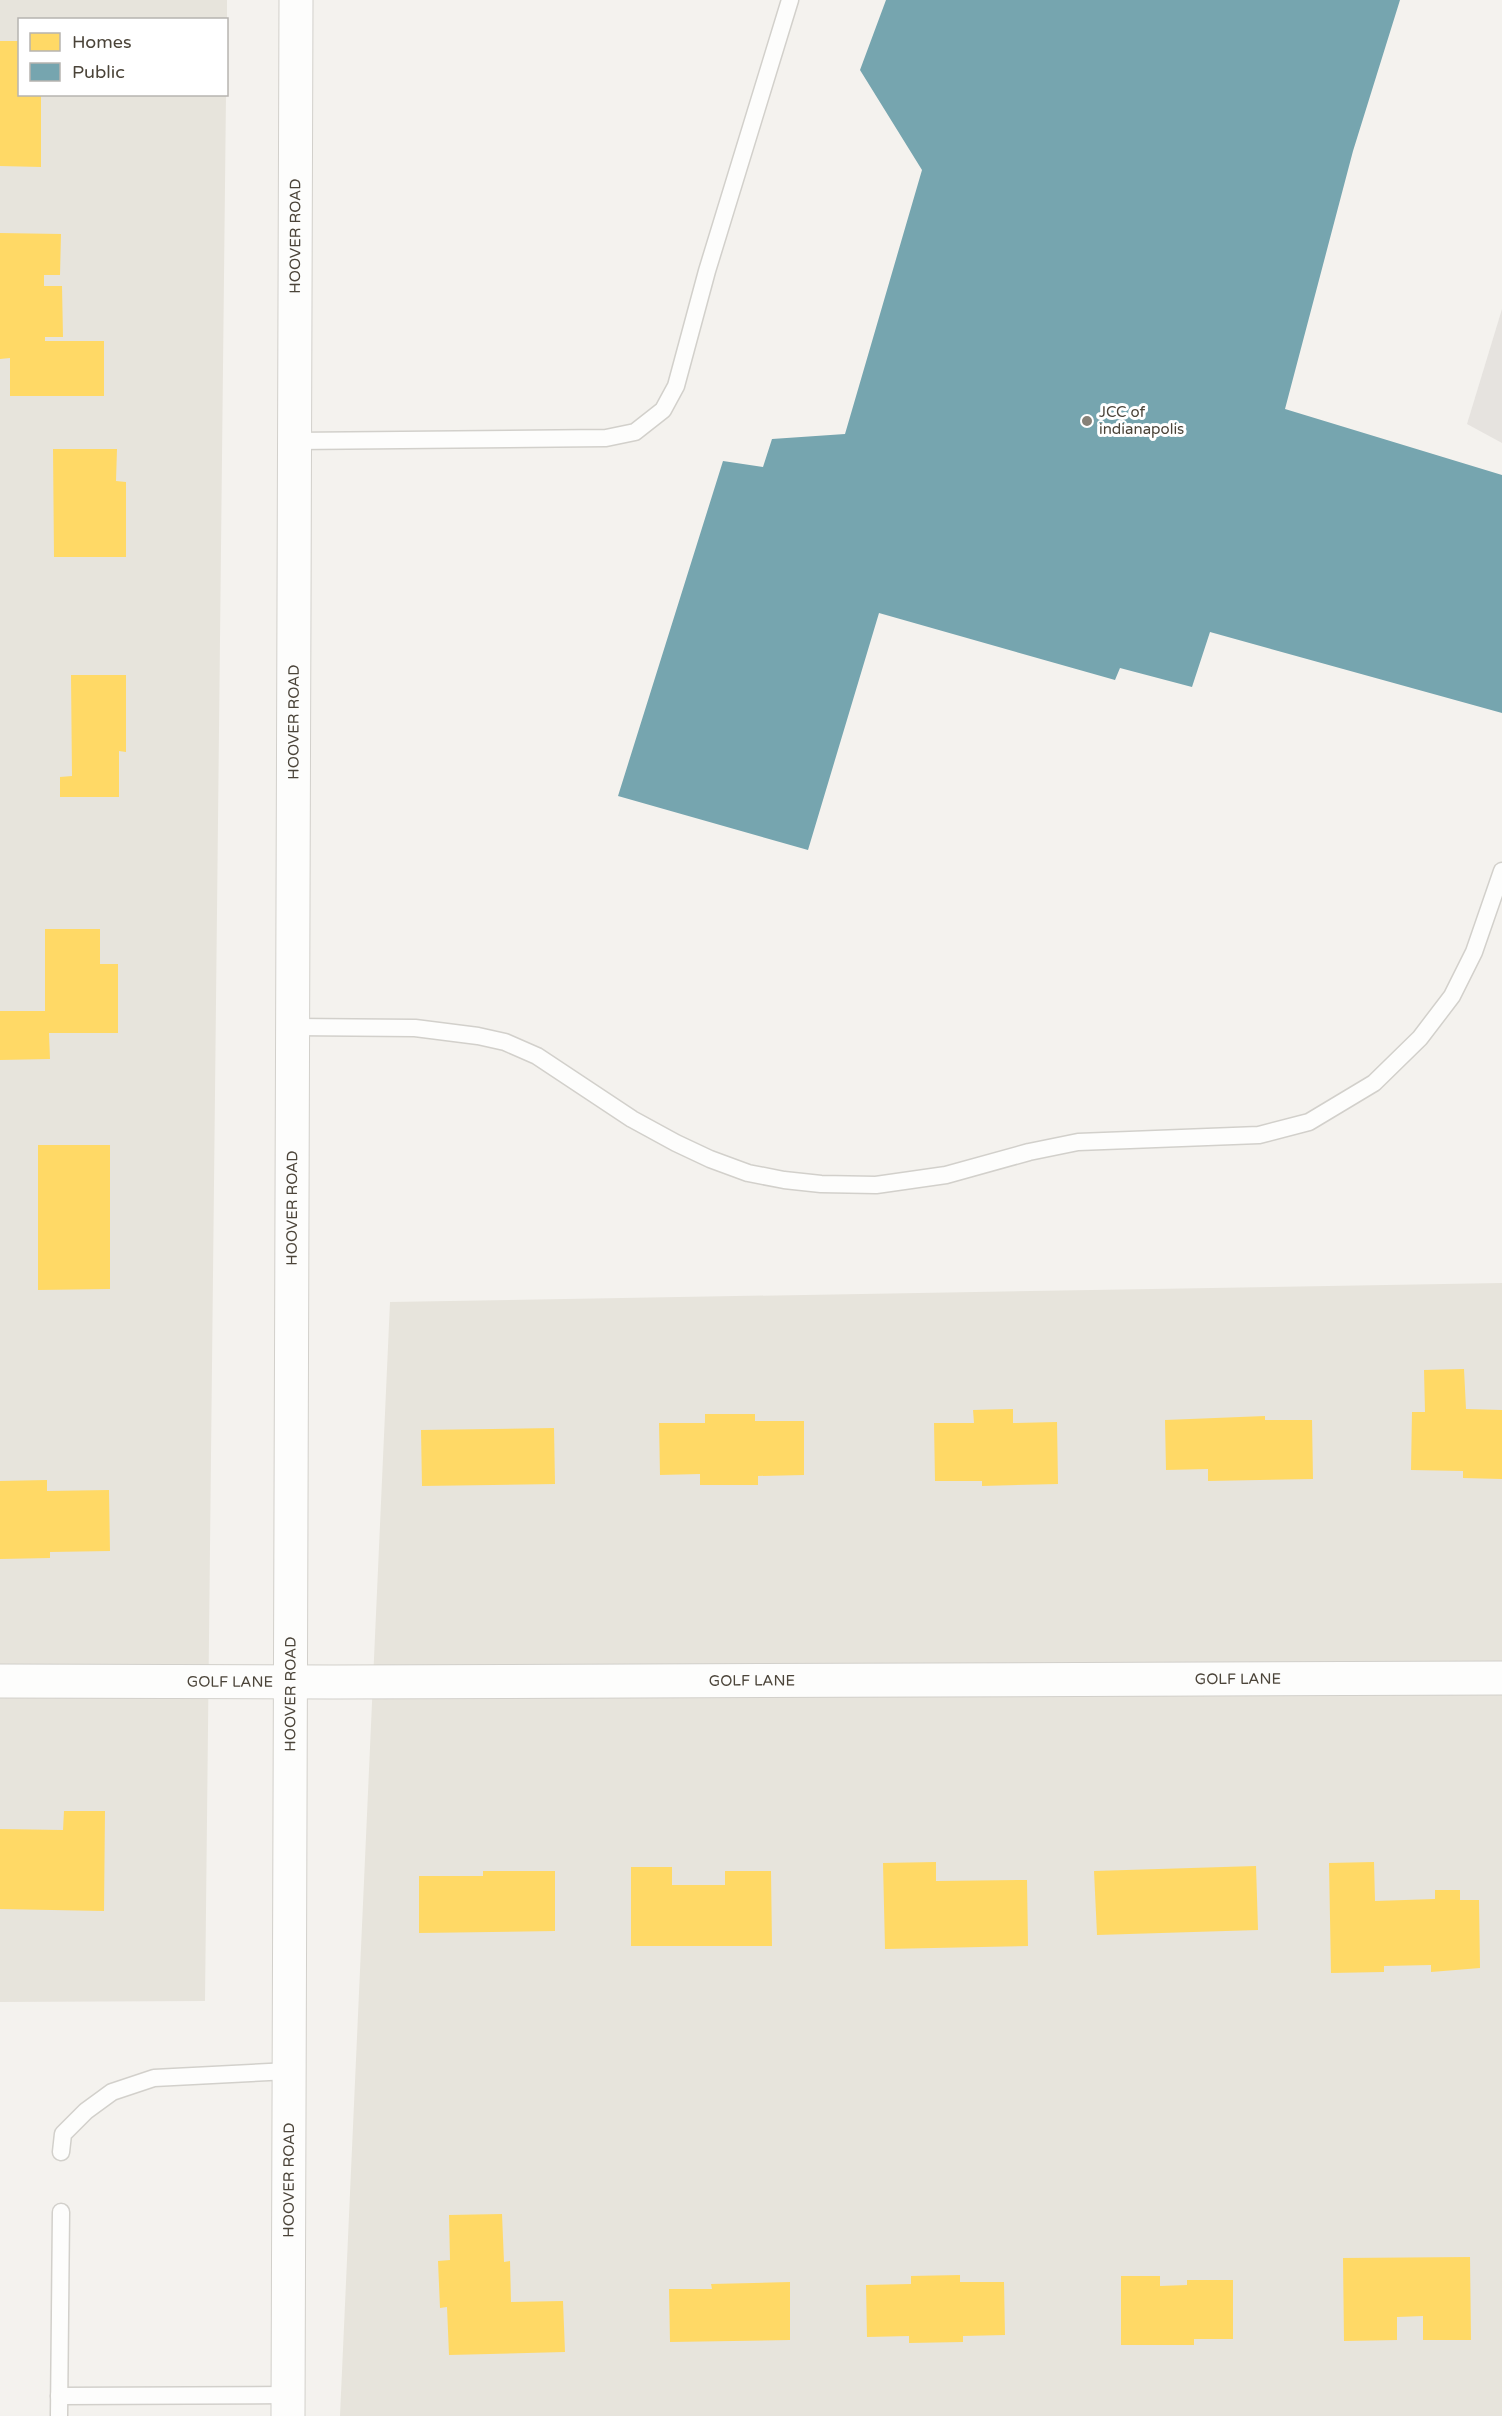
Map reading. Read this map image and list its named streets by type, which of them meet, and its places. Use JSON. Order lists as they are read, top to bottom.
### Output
{
  "streets": {
    "street": ["HOOVER ROAD", "GOLF LANE"]
  },
  "crossings": [
    ["HOOVER ROAD", "GOLF LANE"]
  ],
  "places": ["JCC of indianapolis"],
  "legend": ["Homes", "Public"]
}
